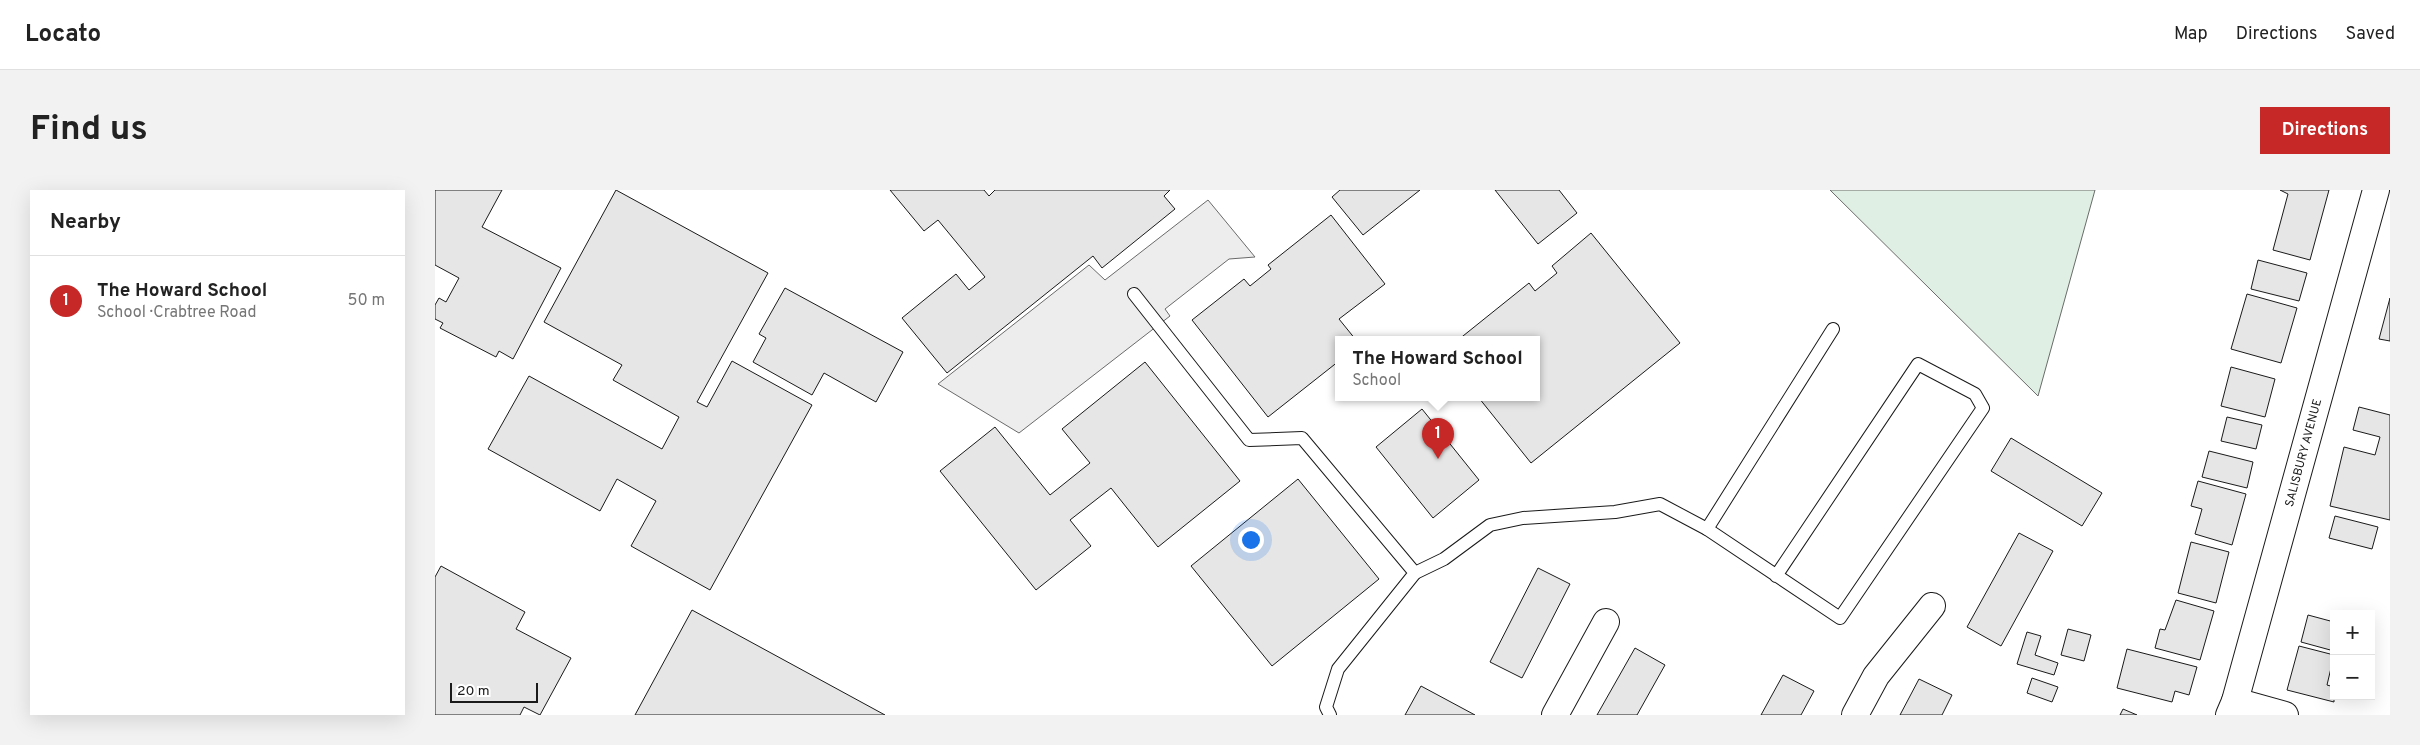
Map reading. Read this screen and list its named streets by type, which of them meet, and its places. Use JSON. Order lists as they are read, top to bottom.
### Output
{
  "streets": {
    "street": ["SALISBURY AVENUE"]
  },
  "scale_bar": "20 m",
  "page": {
    "header": "Locato",
    "nav": ["Map", "Directions", "Saved"],
    "buttons": "Directions",
    "title": "Find us",
    "heading": "Nearby",
    "list": [
      {
        "mark": "1",
        "name": "The Howard School",
        "note": "School · Crabtree Road",
        "value": "50 m"
      }
    ],
    "popup": ["The Howard School", "School"],
    "pins": "1",
    "map_buttons": ["+", "−"],
    "scale": "20 m"
  }
}
